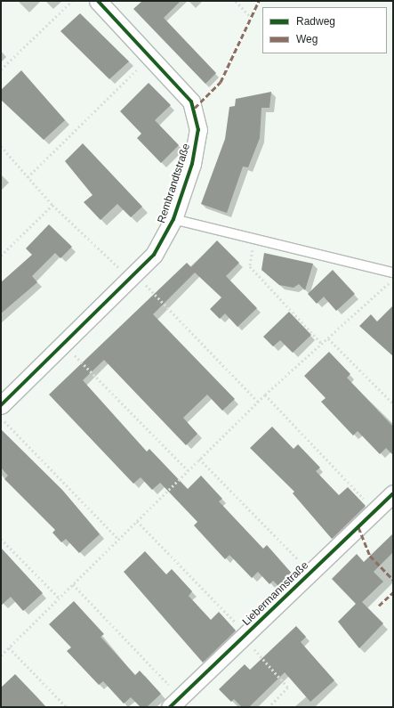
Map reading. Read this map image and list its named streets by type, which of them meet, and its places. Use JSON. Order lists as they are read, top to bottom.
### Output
{
  "streets": {
    "street": ["Rembrandtstraße", "Liebermannstraße"]
  },
  "legend": ["Radweg", "Weg"]
}
